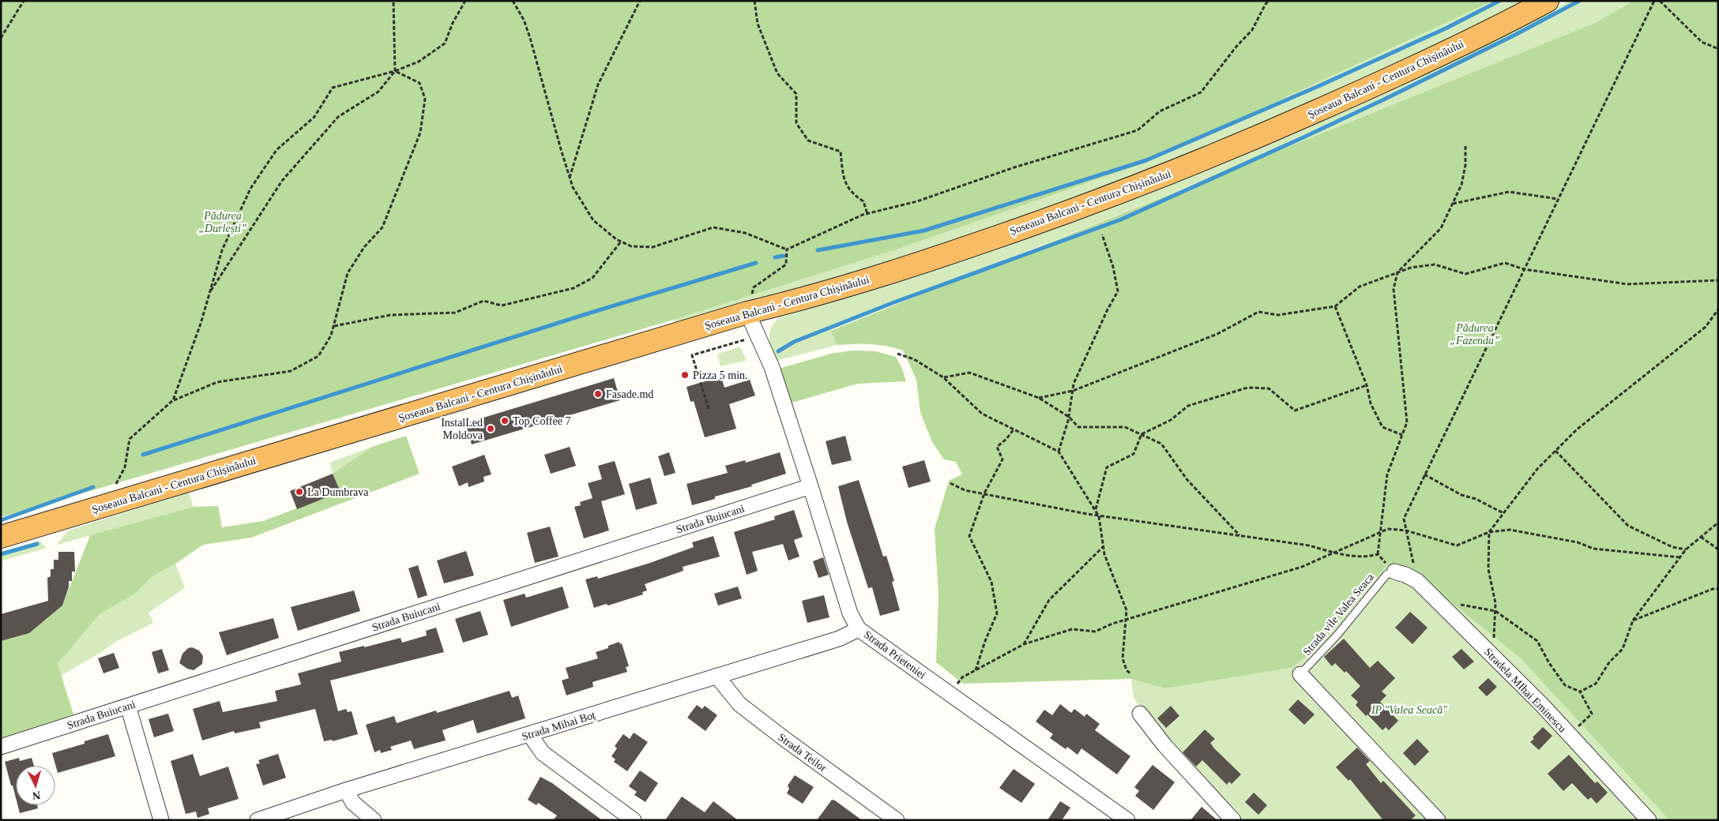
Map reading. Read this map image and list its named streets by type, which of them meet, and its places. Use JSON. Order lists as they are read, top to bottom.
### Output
{
  "streets": {
    "highway": ["Șoseaua Balcani - Centura Chișinăului"],
    "street": [
      "Strada Buiucani",
      "Strada Prieteniei",
      "Stradela MIhai Eminescu",
      "Strada Mihai Boț",
      "Strada Teilor"
    ],
    "lane": ["Strada vile Valea Seaca"]
  },
  "crossings": [
    ["Șoseaua Balcani - Centura Chișinăului", "Strada Prieteniei"],
    ["Strada Buiucani", "Strada Prieteniei"],
    ["Strada vile Valea Seaca", "Stradela MIhai Eminescu"],
    ["Strada Prieteniei", "Strada Mihai Boț"],
    ["Strada Mihai Boț", "Strada Teilor"]
  ],
  "parks": ["Pădurea „Durlești”", "Pădurea „Fazenda”", "IP \"Valea Seacă\""],
  "places": [
    "Pizza 5 min.",
    "Fasade.md",
    "Top Coffee 7",
    "InstalLed Moldova",
    "La Dumbrava"
  ],
  "north": "bottom"
}
